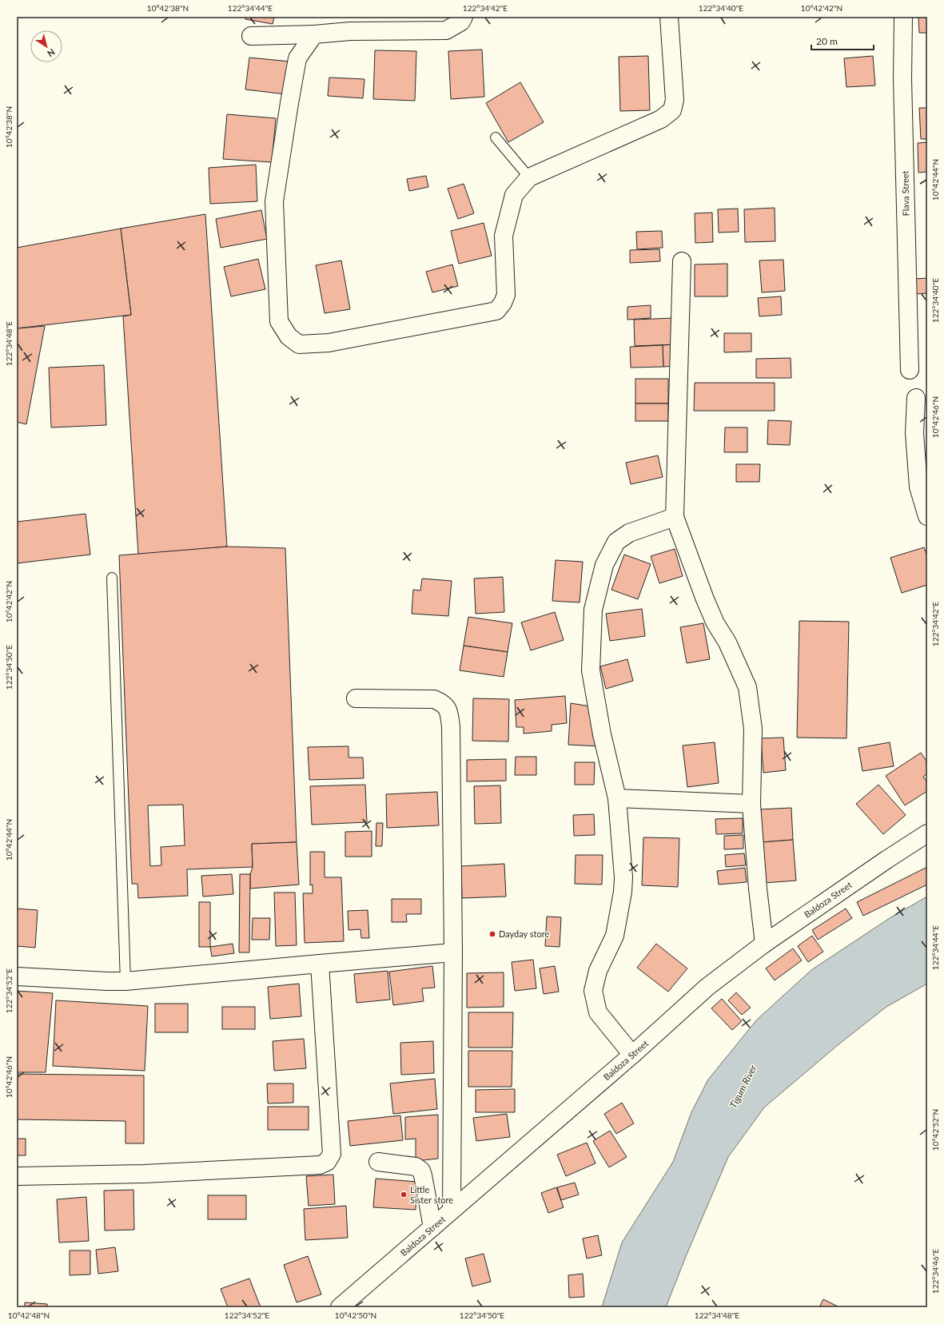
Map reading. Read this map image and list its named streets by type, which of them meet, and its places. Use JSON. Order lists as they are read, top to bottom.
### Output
{
  "streets": {
    "street": ["Flava Street", "Baldoza Street"]
  },
  "water": ["Tigum River"],
  "places": ["Dayday store", "Little Sister store"],
  "scale_bar": "20 m",
  "north": "bottom right",
  "coordinates": [
    "10°42'38\"N",
    "122°34'44\"E",
    "122°34'42\"E",
    "122°34'40\"E",
    "10°42'42\"N",
    "10°42'44\"N",
    "122°34'48\"E",
    "10°42'46\"N",
    "122°34'50\"E",
    "122°34'52\"E",
    "10°42'52\"N",
    "122°34'46\"E",
    "10°42'48\"N",
    "10°42'50\"N"
  ]
}
